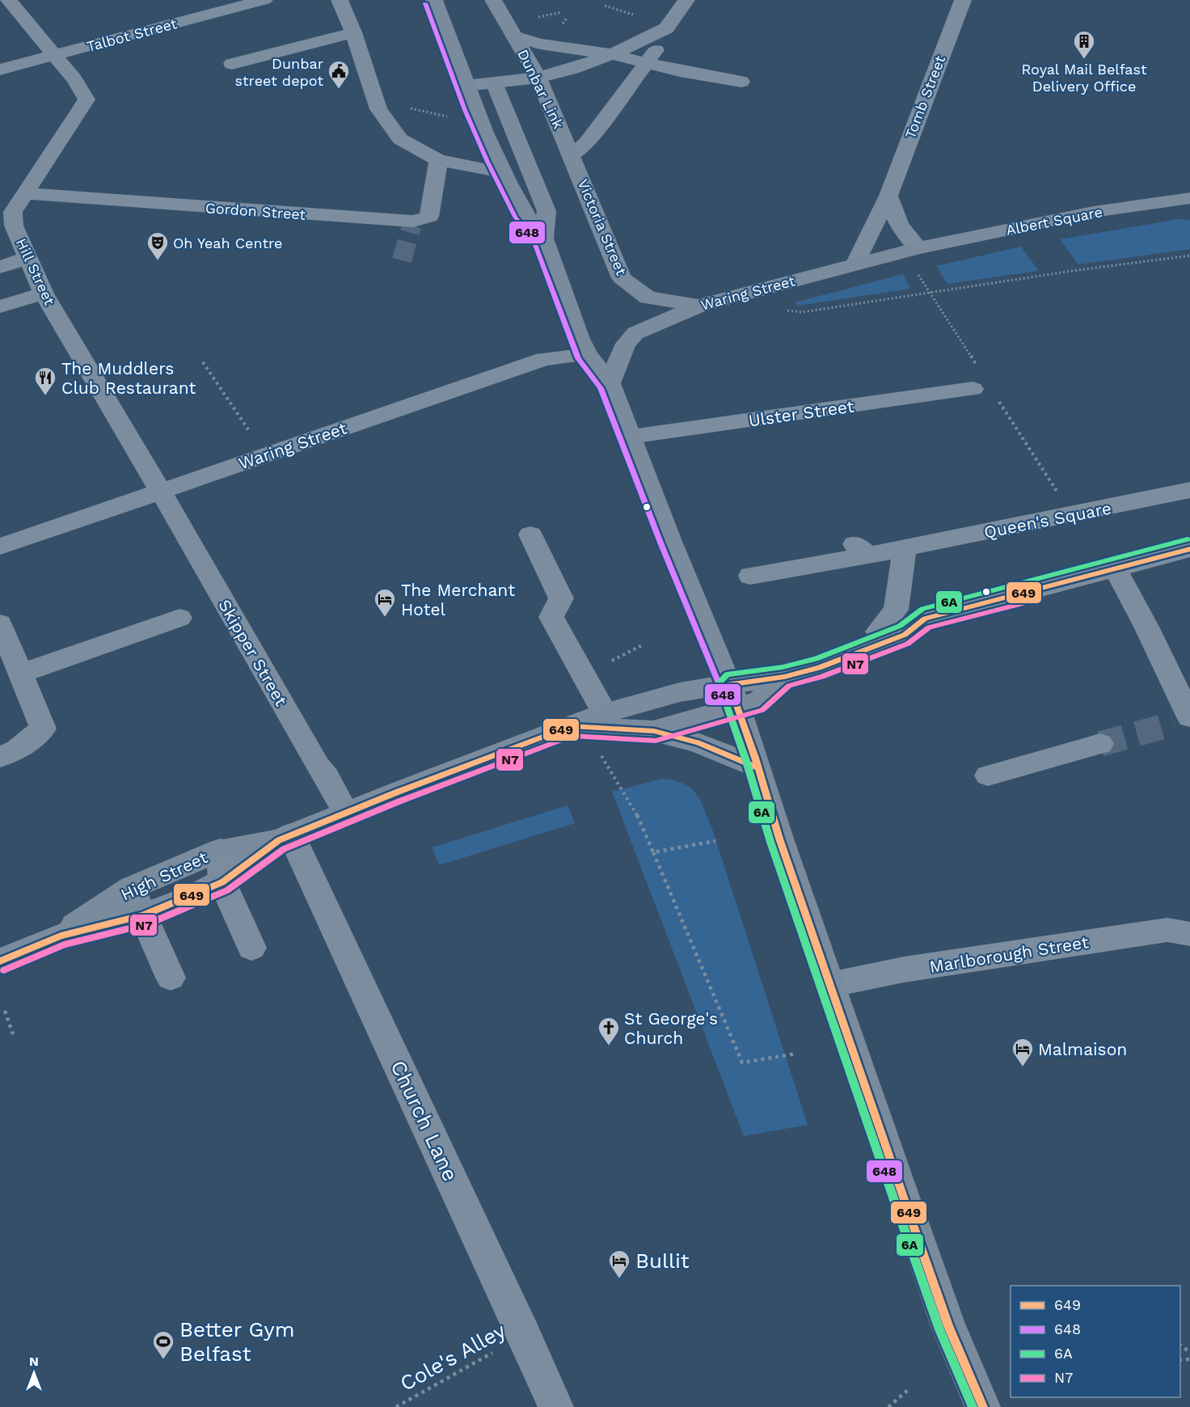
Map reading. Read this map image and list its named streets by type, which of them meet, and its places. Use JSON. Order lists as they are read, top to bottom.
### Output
{
  "streets": {
    "main road": [
      "Dunbar Link",
      "Albert Square",
      "Victoria Street",
      "Waring Street",
      "High Street"
    ],
    "street": [
      "Talbot Street",
      "Tomb Street",
      "Gordon Street",
      "Hill Street",
      "Ulster Street",
      "Queen's Square",
      "Skipper Street",
      "Marlborough Street",
      "Church Lane"
    ],
    "path": ["Cole's Alley"]
  },
  "crossings": [
    ["Talbot Street", "Hill Street"],
    ["Dunbar Link", "Victoria Street"],
    ["Tomb Street", "Waring Street"],
    ["Gordon Street", "Hill Street"],
    ["Albert Square", "Waring Street"],
    ["Victoria Street", "Waring Street"],
    ["Hill Street", "Waring Street"],
    ["Hill Street", "Skipper Street"],
    ["Waring Street", "Skipper Street"],
    ["Skipper Street", "High Street"],
    ["High Street", "Church Lane"],
    ["Church Lane", "Cole's Alley"]
  ],
  "places": {
    "building": ["Royal Mail Belfast Delivery Office"],
    "public building": ["Dunbar street depot"],
    "theatre": ["Oh Yeah Centre"],
    "restaurant": ["The Muddlers Club Restaurant"],
    "hotel": ["The Merchant Hotel", "Malmaison", "Bullit"],
    "church": ["St George's Church"],
    "sports": ["Better Gym Belfast"]
  },
  "lines": [
    "transit line 648",
    "transit line 6A",
    "transit line 649",
    "transit line N7"
  ],
  "legend": [
    "649",
    "648",
    "6A",
    "N7"
  ],
  "north": "top"
}
